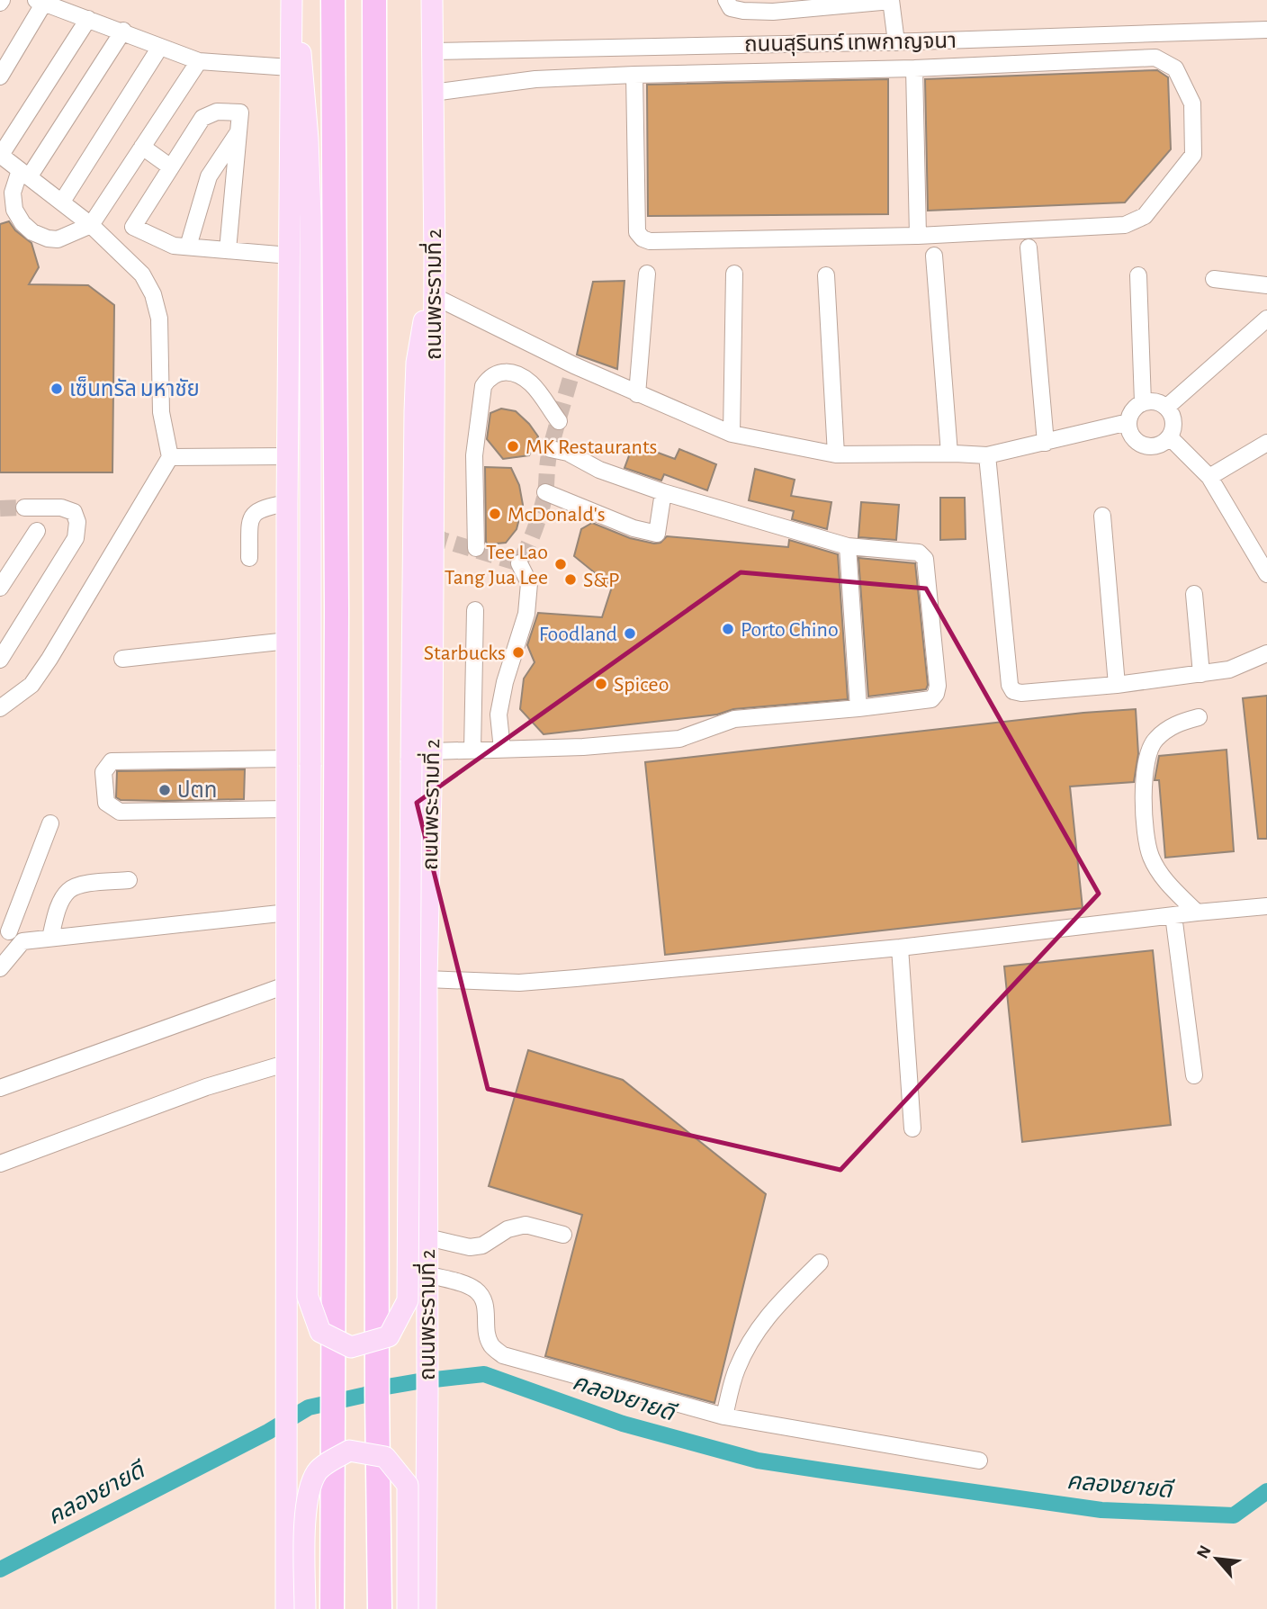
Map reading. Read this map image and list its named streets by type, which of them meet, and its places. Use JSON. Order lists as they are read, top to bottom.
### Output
{
  "streets": {
    "main road": ["ถนนพระรามที่ 2"],
    "street": ["ถนนสุรินทร์ เทพกาญจนา"]
  },
  "crossings": [
    ["ถนนสุรินทร์ เทพกาญจนา", "ถนนพระรามที่ 2"]
  ],
  "water": ["คลองยายดี"],
  "places": [
    "เซ็นทรัล มหาชัย",
    "MK Restaurants",
    "McDonald's",
    "Tee Lao Tang Jua Lee",
    "S&P",
    "Porto Chino",
    "Foodland",
    "Starbucks",
    "Spiceo",
    "ปตท"
  ],
  "north": "top left"
}
